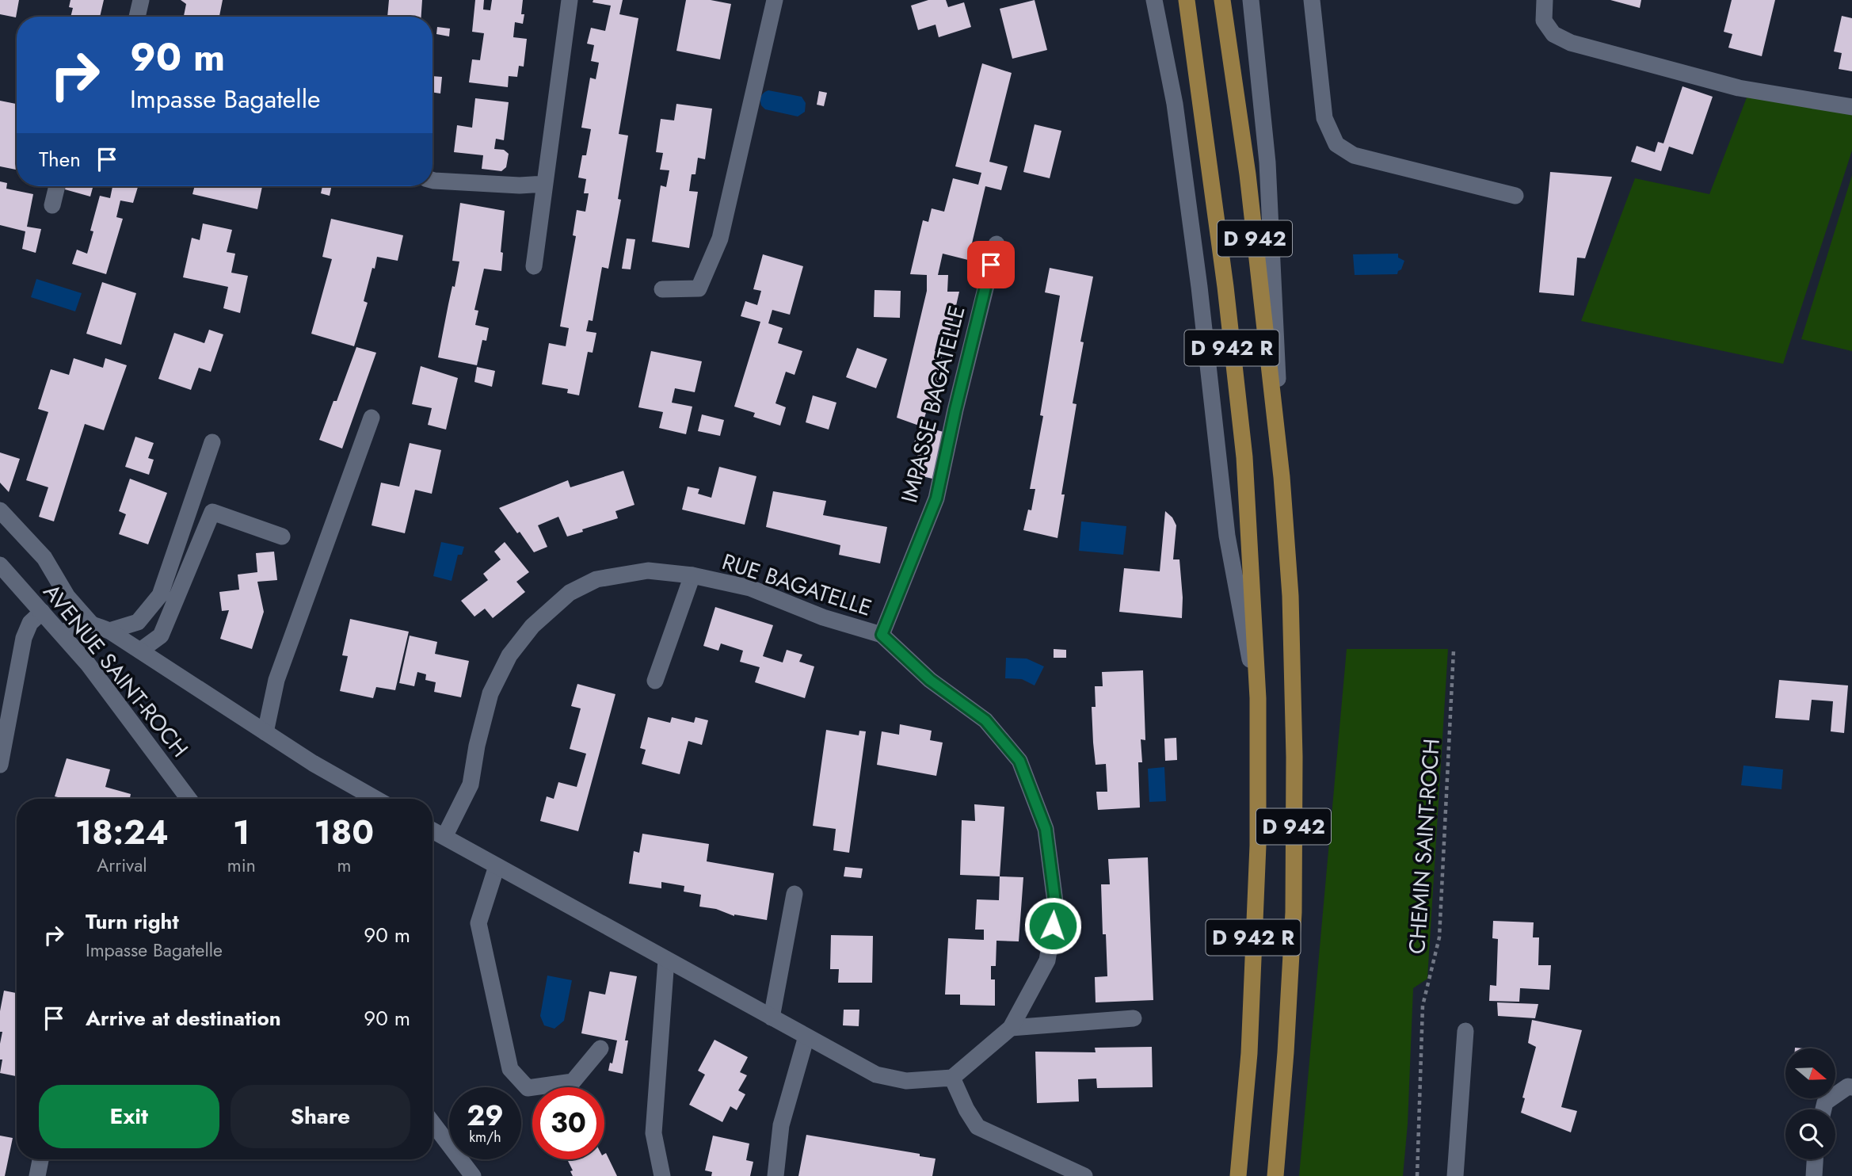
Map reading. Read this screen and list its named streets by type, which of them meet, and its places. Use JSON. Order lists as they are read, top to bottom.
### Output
{
  "streets": {
    "main road": ["D 942", "D 942 R"],
    "street": ["IMPASSE BAGATELLE", "RUE BAGATELLE", "AVENUE SAINT-ROCH"],
    "path": ["CHEMIN SAINT-ROCH"]
  },
  "crossings": [
    ["IMPASSE BAGATELLE", "RUE BAGATELLE"]
  ],
  "north": "right",
  "page": {
    "turn": ["90 m", "Impasse Bagatelle"],
    "then": "Then",
    "eta": [
      "18:24",
      "Arrival",
      "1",
      "min",
      "180",
      "m"
    ],
    "list": [
      {
        "name": "Turn right",
        "note": "Impasse Bagatelle",
        "value": "90 m"
      },
      {
        "name": "Arrive at destination",
        "value": "90 m"
      }
    ],
    "buttons": ["Exit", "Share"],
    "speed": "29 km/h",
    "limit": "30"
  }
}
